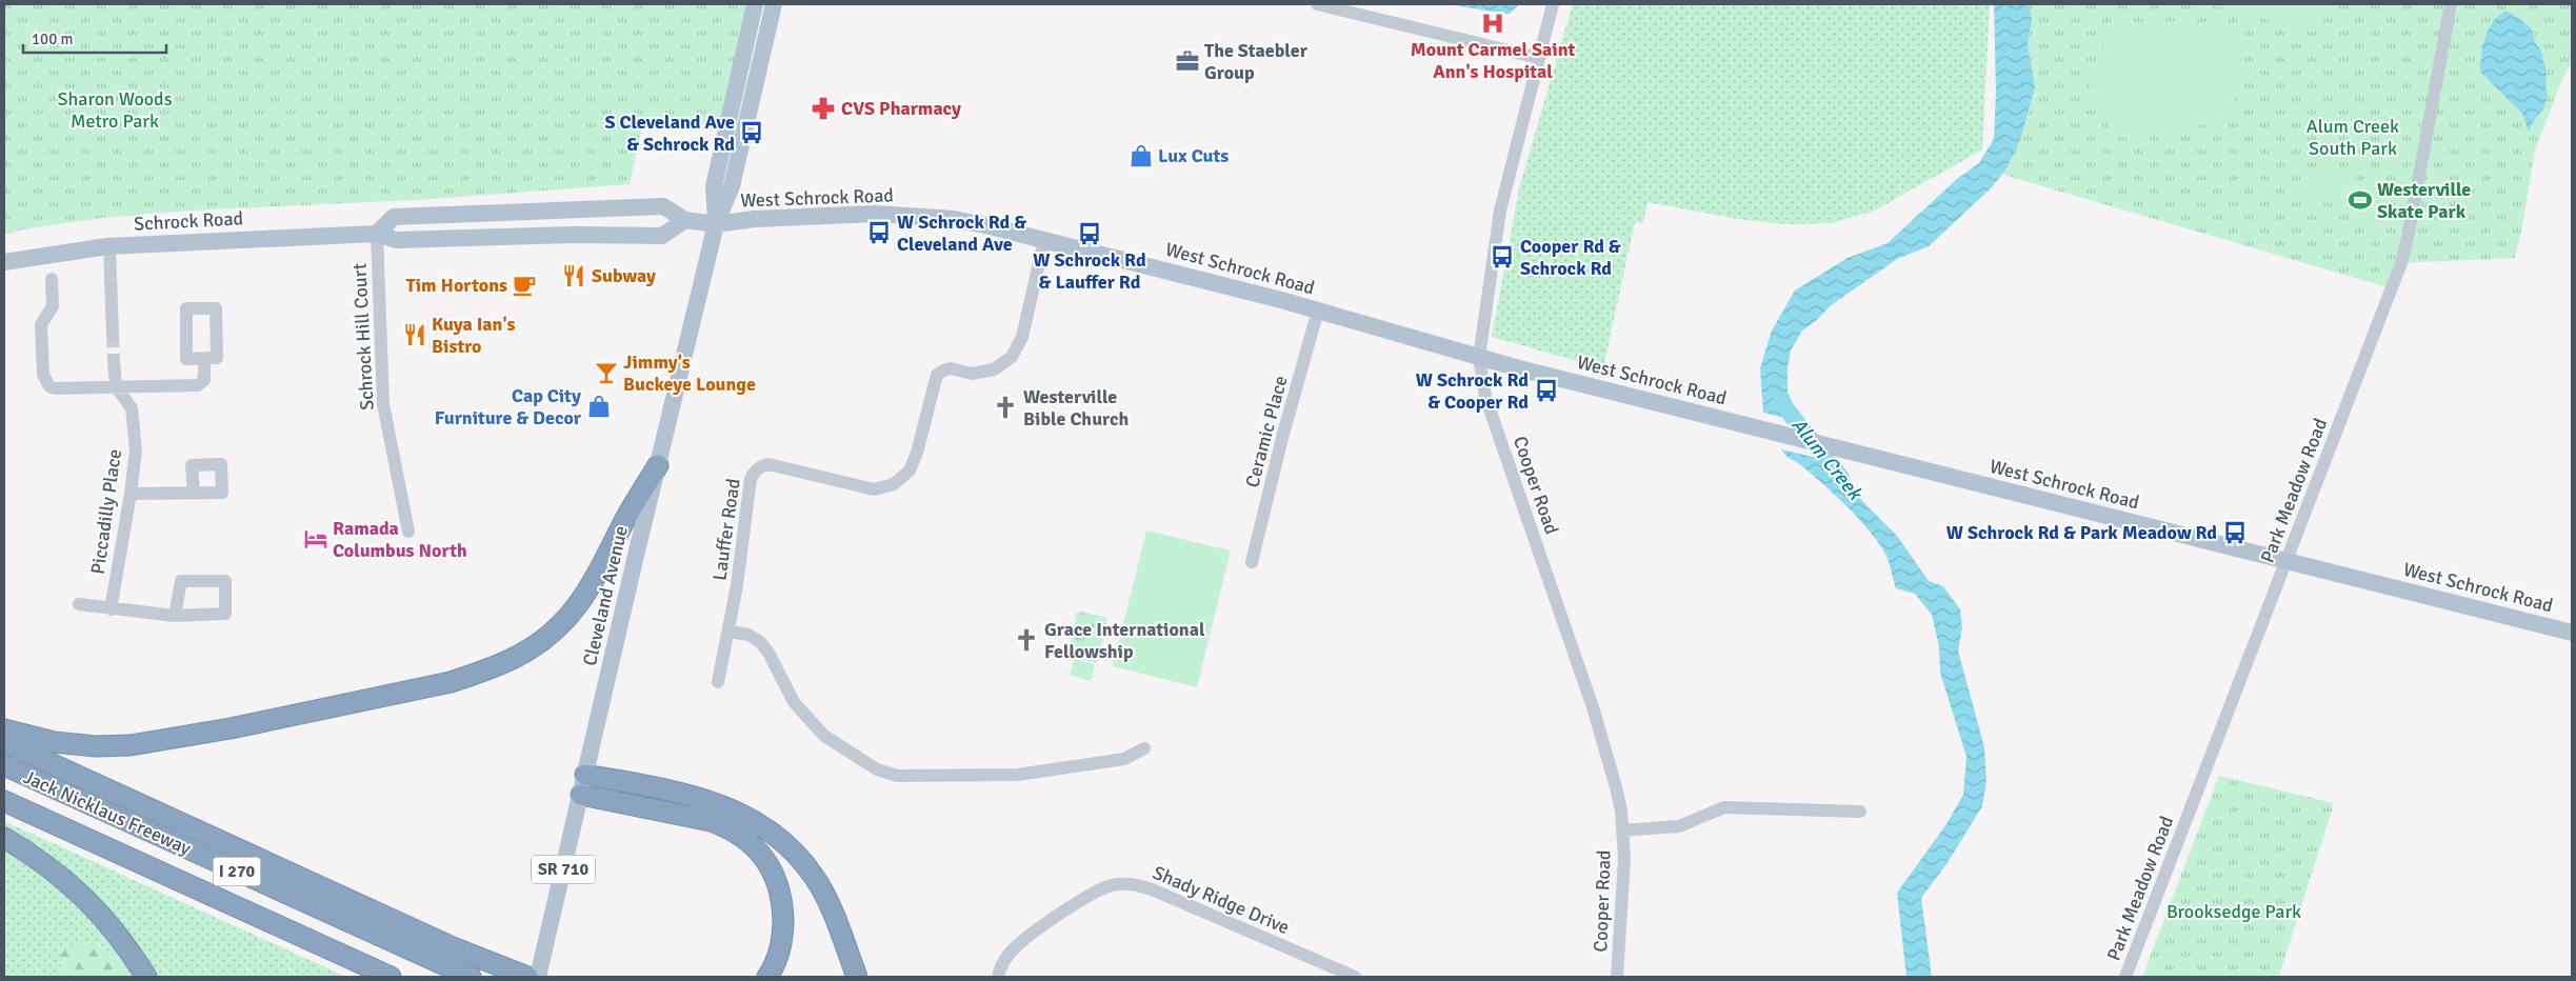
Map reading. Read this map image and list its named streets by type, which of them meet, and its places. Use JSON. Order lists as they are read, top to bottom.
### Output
{
  "streets": {
    "highway": ["Jack Nicklaus Freeway", "I 270"],
    "main road": [
      "West Schrock Road",
      "Schrock Road",
      "Cleveland Avenue",
      "SR 710"
    ],
    "street": [
      "Schrock Hill Court",
      "Ceramic Place",
      "Cooper Road",
      "Park Meadow Road",
      "Piccadilly Place",
      "Lauffer Road",
      "Shady Ridge Drive"
    ]
  },
  "crossings": [
    ["West Schrock Road", "Ceramic Place"],
    ["West Schrock Road", "Cooper Road"],
    ["West Schrock Road", "Park Meadow Road"],
    ["West Schrock Road", "Lauffer Road"],
    ["West Schrock Road", "Cleveland Avenue"],
    ["Schrock Road", "Schrock Hill Court"]
  ],
  "water": ["Alum Creek"],
  "parks": ["Sharon Woods Metro Park", "Alum Creek South Park", "Brooksedge Park"],
  "places": {
    "hospital": ["Mount Carmel Saint Ann's Hospital"],
    "office": ["The Staebler Group"],
    "pharmacy": ["CVS Pharmacy"],
    "bus stop": [
      "S Cleveland Ave & Schrock Rd",
      "W Schrock Rd & Cleveland Ave",
      "W Schrock Rd & Lauffer Rd",
      "Cooper Rd & Schrock Rd",
      "W Schrock Rd & Cooper Rd",
      "W Schrock Rd & Park Meadow Rd"
    ],
    "shop": ["Lux Cuts", "Cap City Furniture & Decor"],
    "sports": ["Westerville Skate Park"],
    "restaurant": ["Subway", "Kuya Ian's Bistro"],
    "cafe": ["Tim Hortons"],
    "bar": ["Jimmy's Buckeye Lounge"],
    "church": ["Westerville Bible Church", "Grace International Fellowship"],
    "hotel": ["Ramada Columbus North"]
  },
  "scale_bar": "100 m"
}
